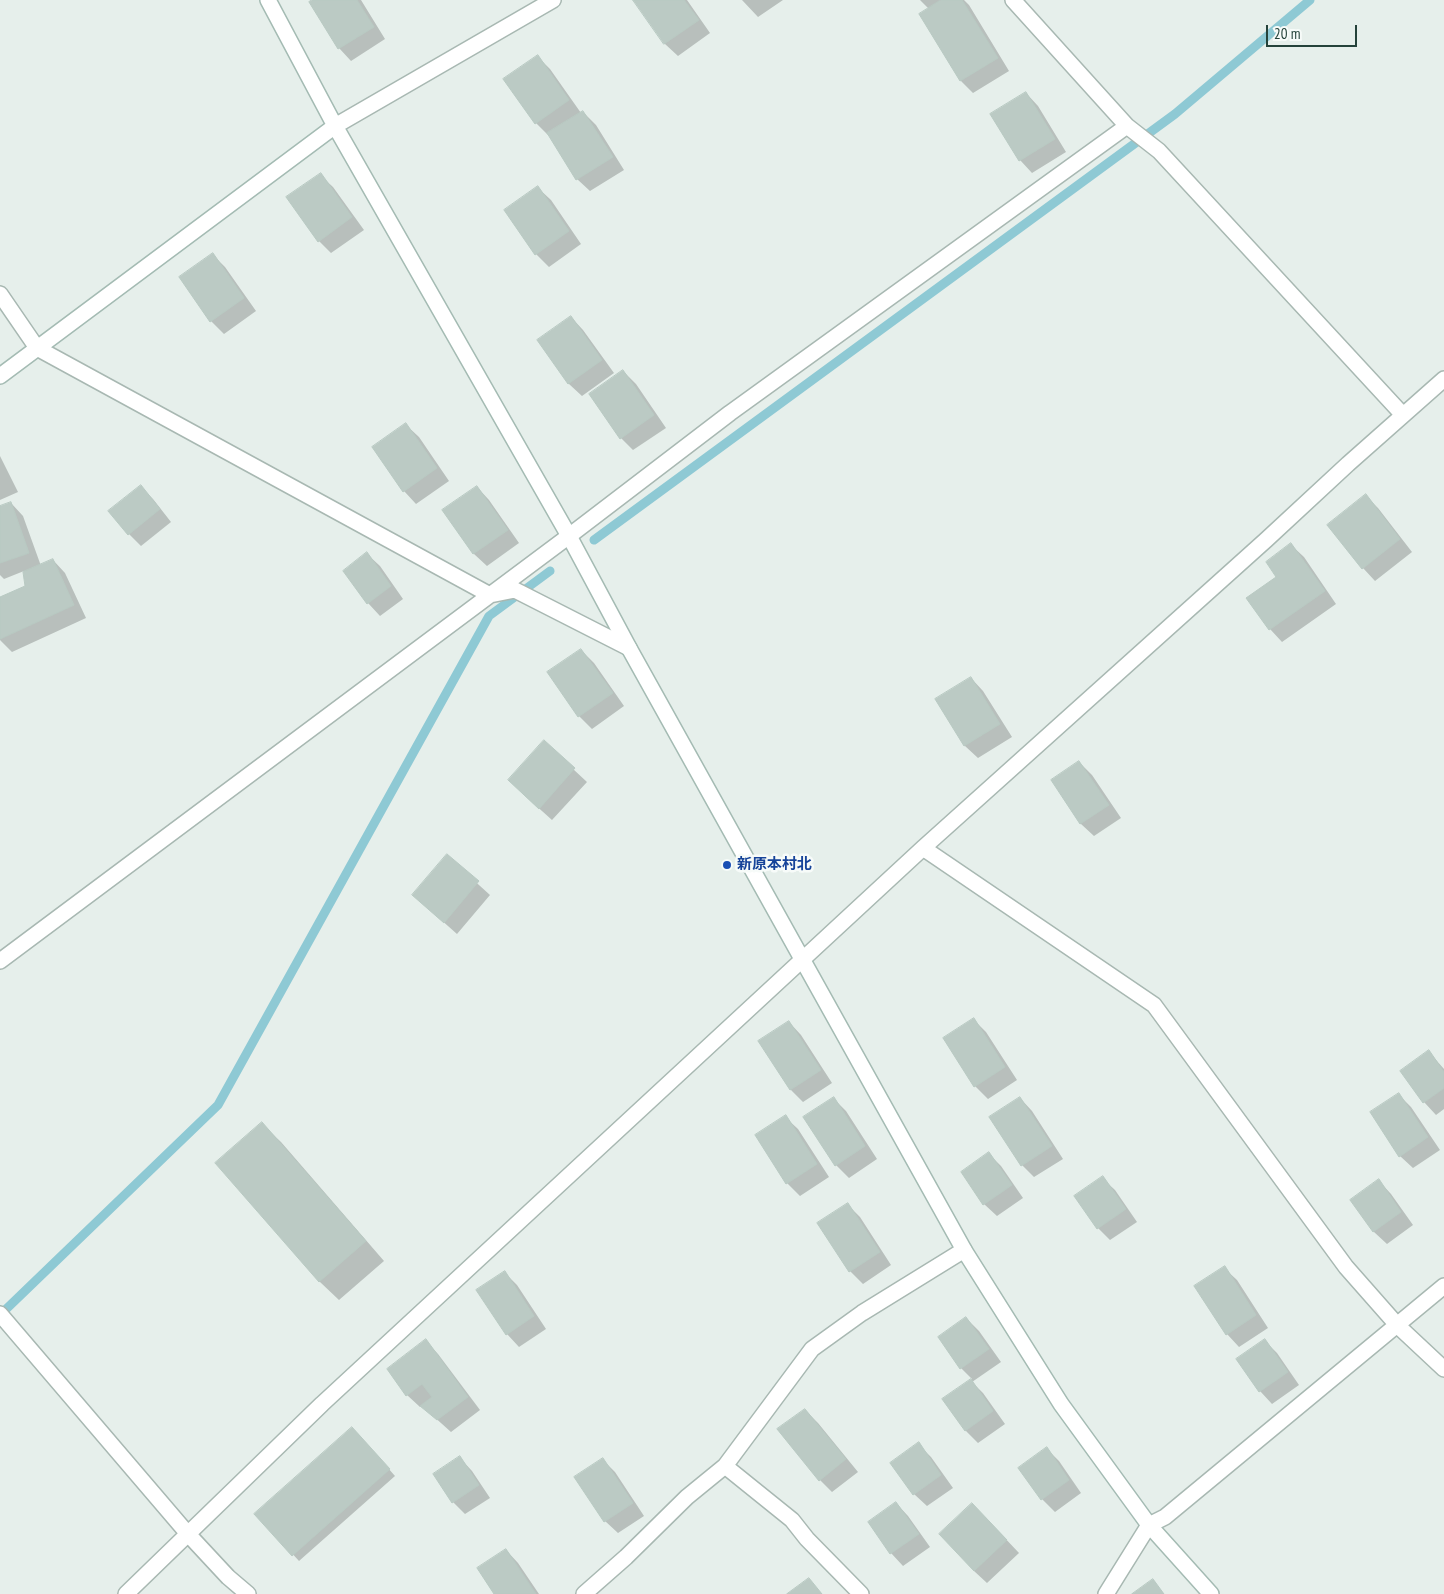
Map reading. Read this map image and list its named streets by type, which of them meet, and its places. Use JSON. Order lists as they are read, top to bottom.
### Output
{
  "places": ["新原本村北"],
  "scale_bar": "20 m"
}
